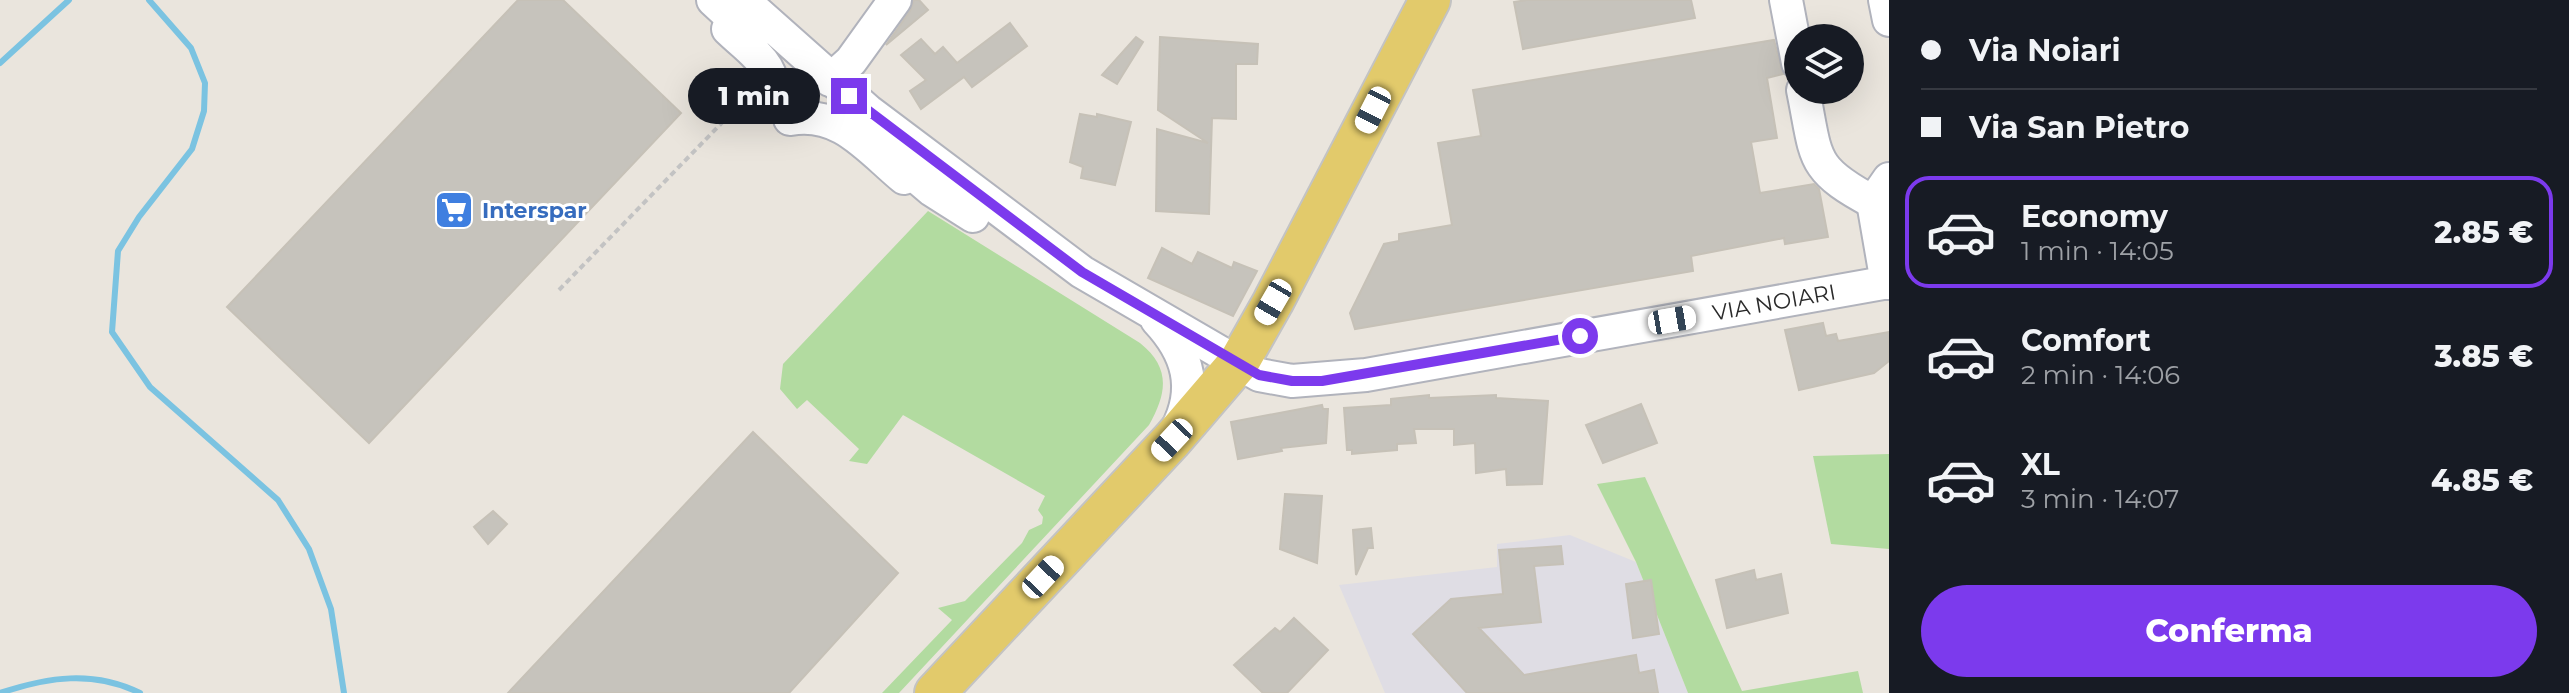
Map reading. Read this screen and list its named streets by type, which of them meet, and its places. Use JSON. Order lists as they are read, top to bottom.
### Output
{
  "streets": {
    "street": ["VIA NOIARI"]
  },
  "places": {
    "supermarket": ["Interspar"]
  },
  "page": {
    "banner": ["Via Noiari", "Via San Pietro"],
    "bubble": "1 min",
    "list": [
      {
        "name": "Economy",
        "note": "1 min · 14:05",
        "value": "2.85 €"
      },
      {
        "name": "Comfort",
        "note": "2 min · 14:06",
        "value": "3.85 €"
      },
      {
        "name": "XL",
        "note": "3 min · 14:07",
        "value": "4.85 €"
      }
    ],
    "buttons": "Conferma"
  }
}
